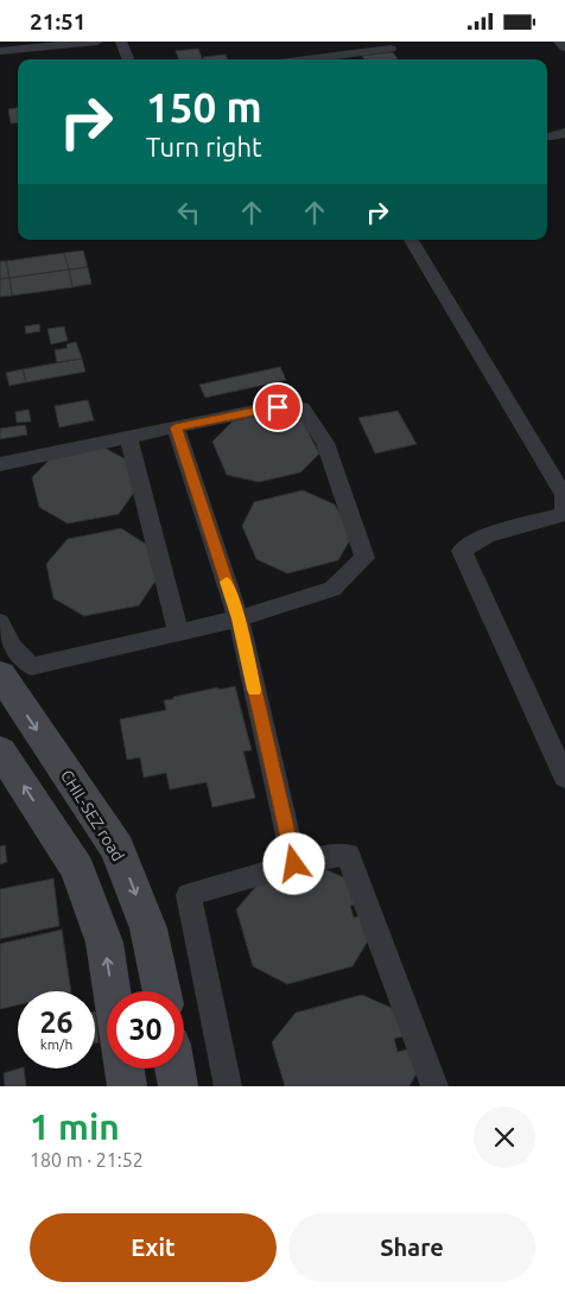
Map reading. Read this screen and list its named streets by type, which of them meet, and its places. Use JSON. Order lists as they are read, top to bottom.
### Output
{
  "streets": {
    "street": ["CHIL-SEZ road"]
  },
  "page": {
    "status": "21:51",
    "turn": ["150 m", "Turn right"],
    "speed": "26 km/h",
    "limit": "30",
    "heading": ["1 min", "180 m · 21:52"],
    "buttons": ["Exit", "Share"]
  }
}
